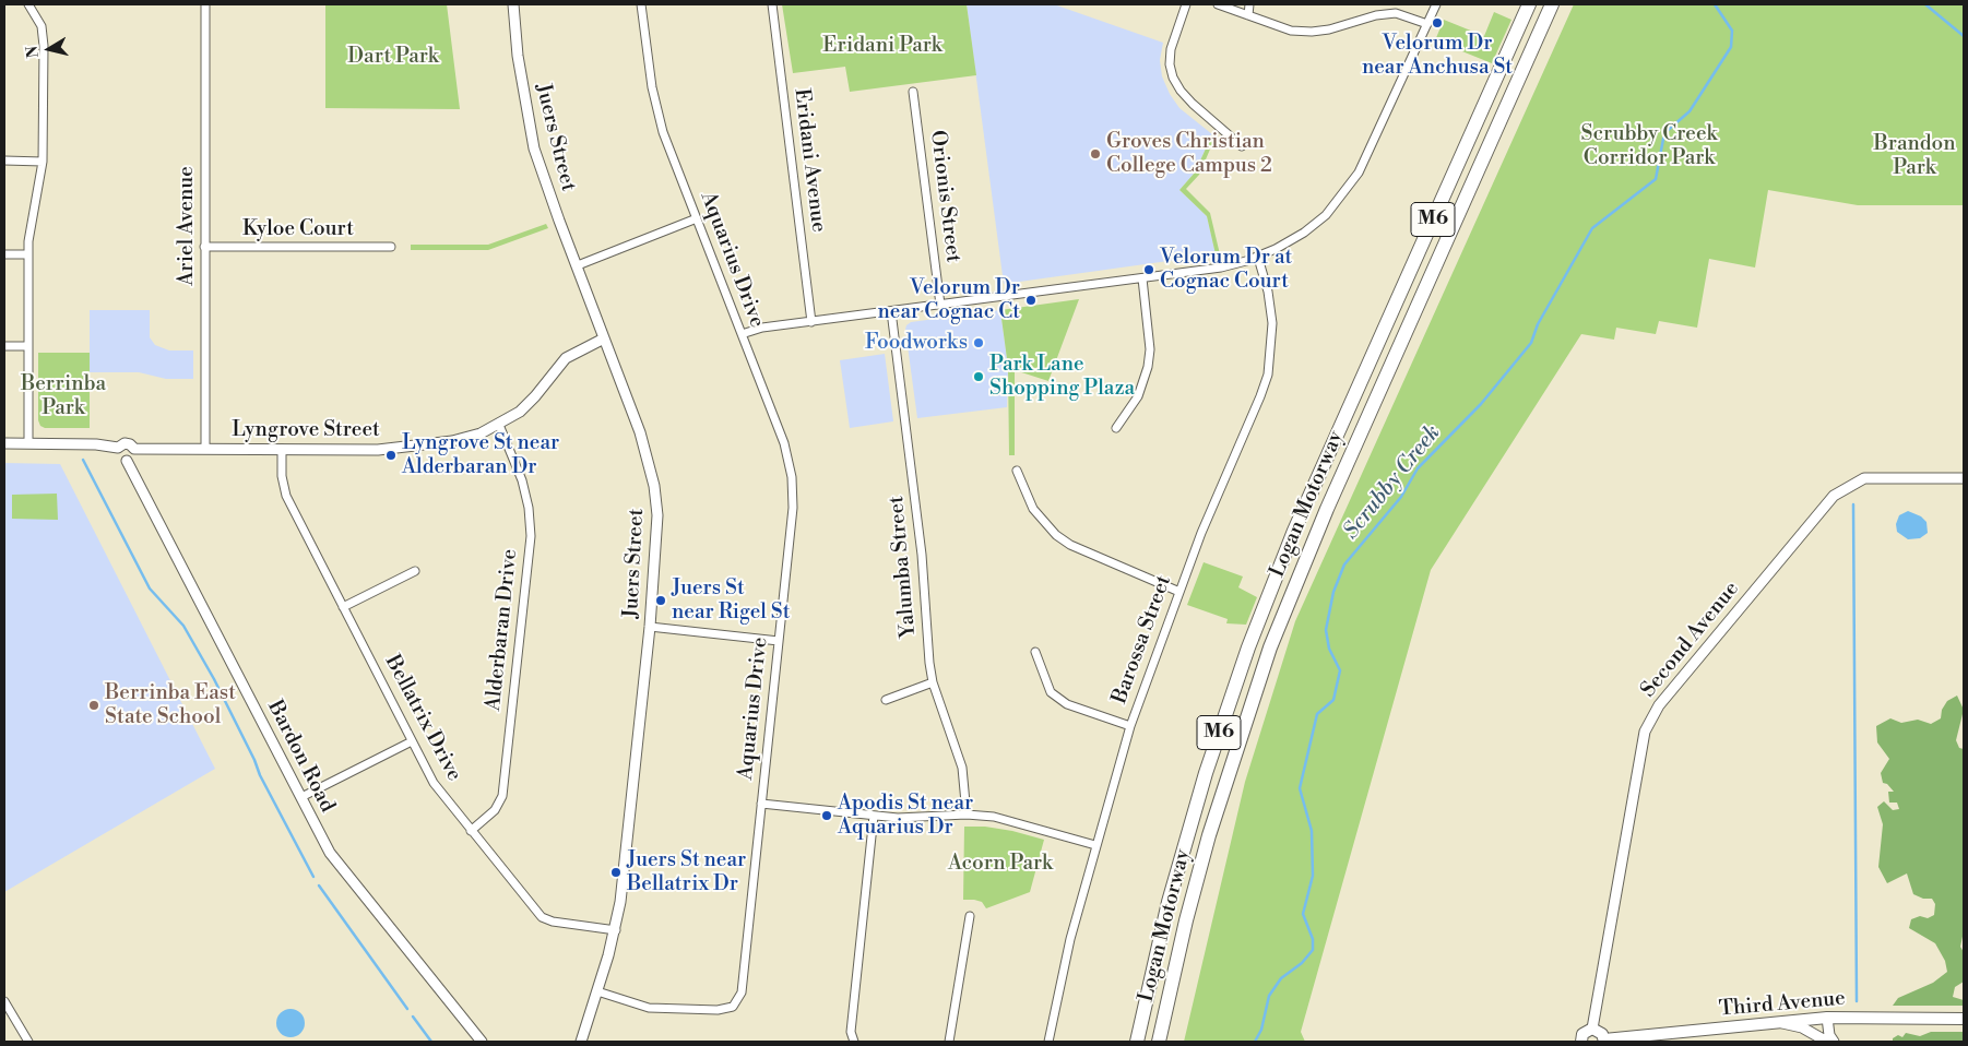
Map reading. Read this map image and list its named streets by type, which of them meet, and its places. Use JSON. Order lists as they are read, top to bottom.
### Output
{
  "streets": {
    "highway": ["M6", "Logan Motorway"],
    "main road": ["Third Avenue"],
    "street": [
      "Juers Street",
      "Eridani Avenue",
      "Orionis Street",
      "Ariel Avenue",
      "Kyloe Court",
      "Aquarius Drive",
      "Lyngrove Street",
      "Yalumba Street",
      "Alderbaran Drive",
      "Barossa Street",
      "Second Avenue",
      "Bellatrix Drive",
      "Bardon Road"
    ]
  },
  "crossings": [
    ["Juers Street", "Aquarius Drive"],
    ["Juers Street", "Lyngrove Street"],
    ["Juers Street", "Bellatrix Drive"],
    ["Ariel Avenue", "Kyloe Court"],
    ["Ariel Avenue", "Lyngrove Street"],
    ["Lyngrove Street", "Alderbaran Drive"],
    ["Lyngrove Street", "Bellatrix Drive"],
    ["Lyngrove Street", "Bardon Road"],
    ["Alderbaran Drive", "Bellatrix Drive"],
    ["Second Avenue", "Third Avenue"]
  ],
  "water": ["Scrubby Creek"],
  "parks": [
    "Eridani Park",
    "Dart Park",
    "Scrubby Creek Corridor Park",
    "Brandon Park",
    "Berrinba Park",
    "Acorn Park"
  ],
  "places": [
    "Velorum Dr near Anchusa St",
    "Groves Christian College Campus 2",
    "Velorum Dr at Cognac Court",
    "Velorum Dr near Cognac Ct",
    "Foodworks",
    "Park Lane Shopping Plaza",
    "Lyngrove St near Alderbaran Dr",
    "Juers St near Rigel St",
    "Berrinba East State School",
    "Apodis St near Aquarius Dr",
    "Juers St near Bellatrix Dr"
  ],
  "north": "left"
}
